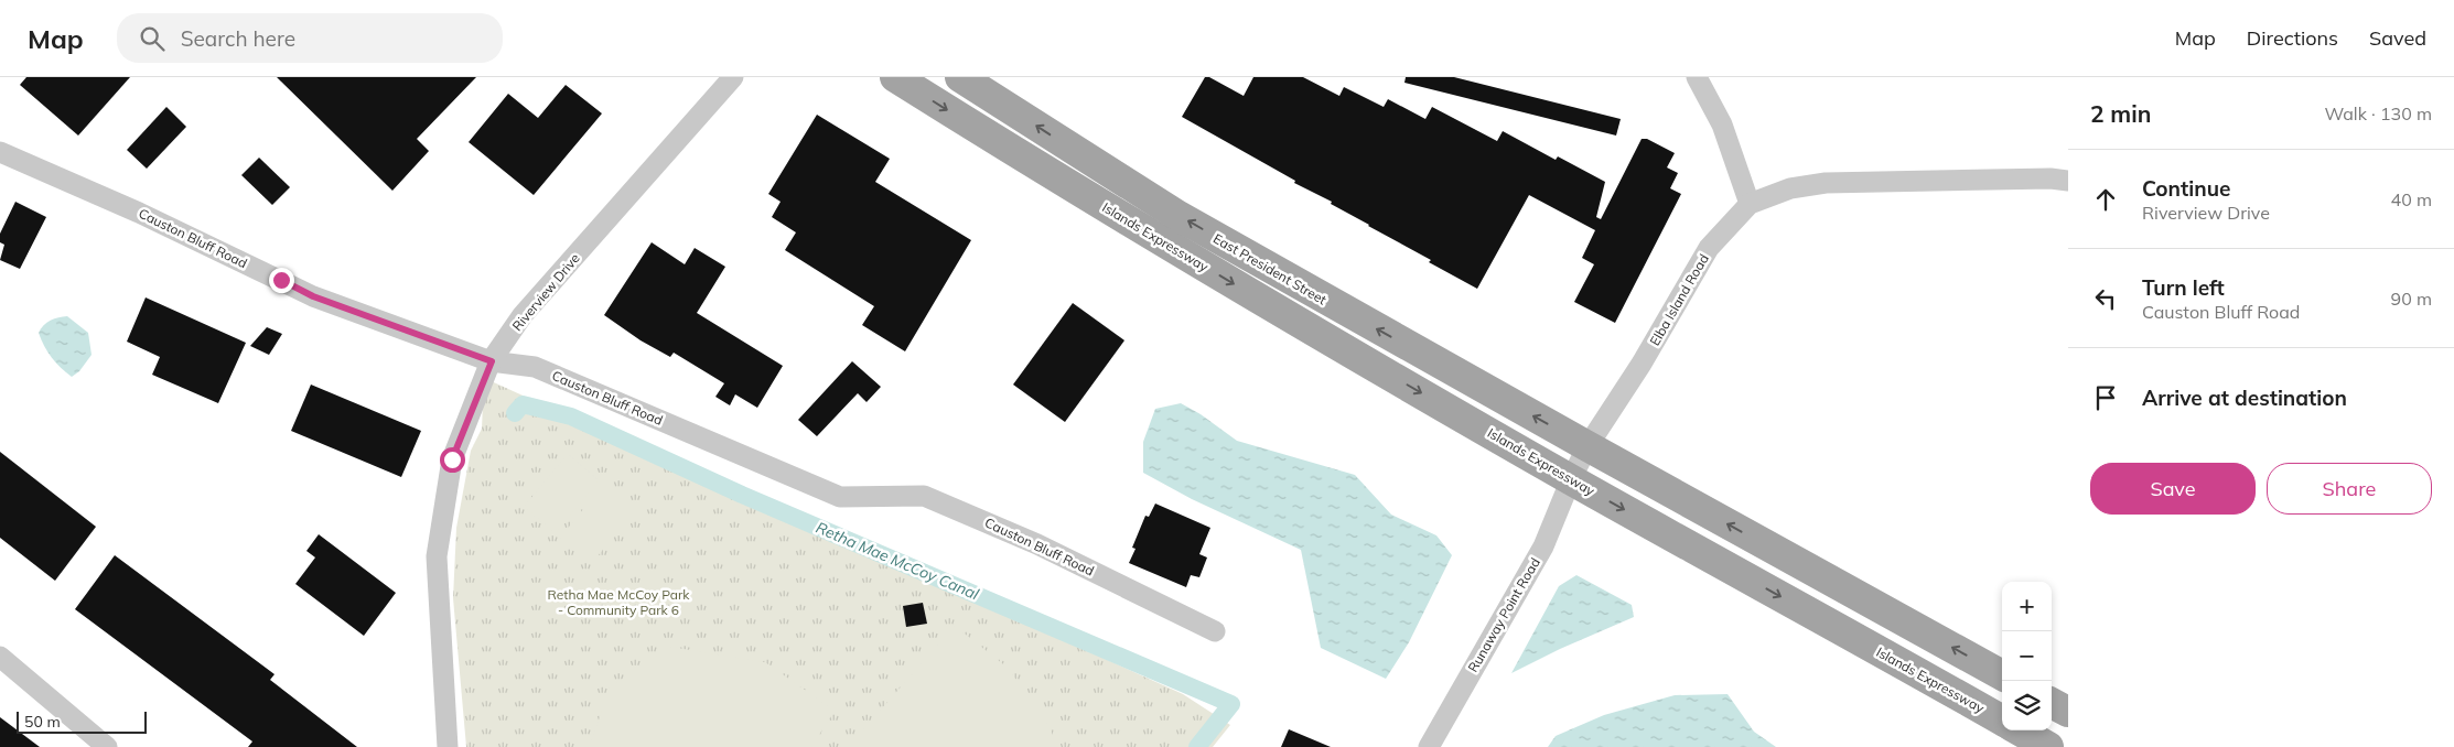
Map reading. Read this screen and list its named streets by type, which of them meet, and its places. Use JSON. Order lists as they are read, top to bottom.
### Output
{
  "streets": {
    "main road": ["Islands Expressway", "East President Street"],
    "street": [
      "Causton Bluff Road",
      "Riverview Drive",
      "Elba Island Road",
      "Runaway Point Road"
    ]
  },
  "crossings": [
    ["Islands Expressway", "Elba Island Road"],
    ["Islands Expressway", "Runaway Point Road"],
    ["Causton Bluff Road", "Riverview Drive"],
    ["East President Street", "Elba Island Road"],
    ["Elba Island Road", "Runaway Point Road"]
  ],
  "one_way": ["East President Street"],
  "water": ["Retha Mae McCoy Canal"],
  "parks": ["Retha Mae McCoy Park - Community Park 6"],
  "scale_bar": "50 m",
  "page": {
    "header": "Map",
    "search": "Search here",
    "nav": ["Map", "Directions", "Saved"],
    "heading": ["2 min", "Walk · 130 m"],
    "list": [
      ["Continue", "Riverview Drive", "40 m"],
      ["Turn left", "Causton Bluff Road", "90 m"],
      "Arrive at destination"
    ],
    "buttons": ["Save", "Share"],
    "map_buttons": ["+", "−"],
    "scale": "50 m"
  }
}
